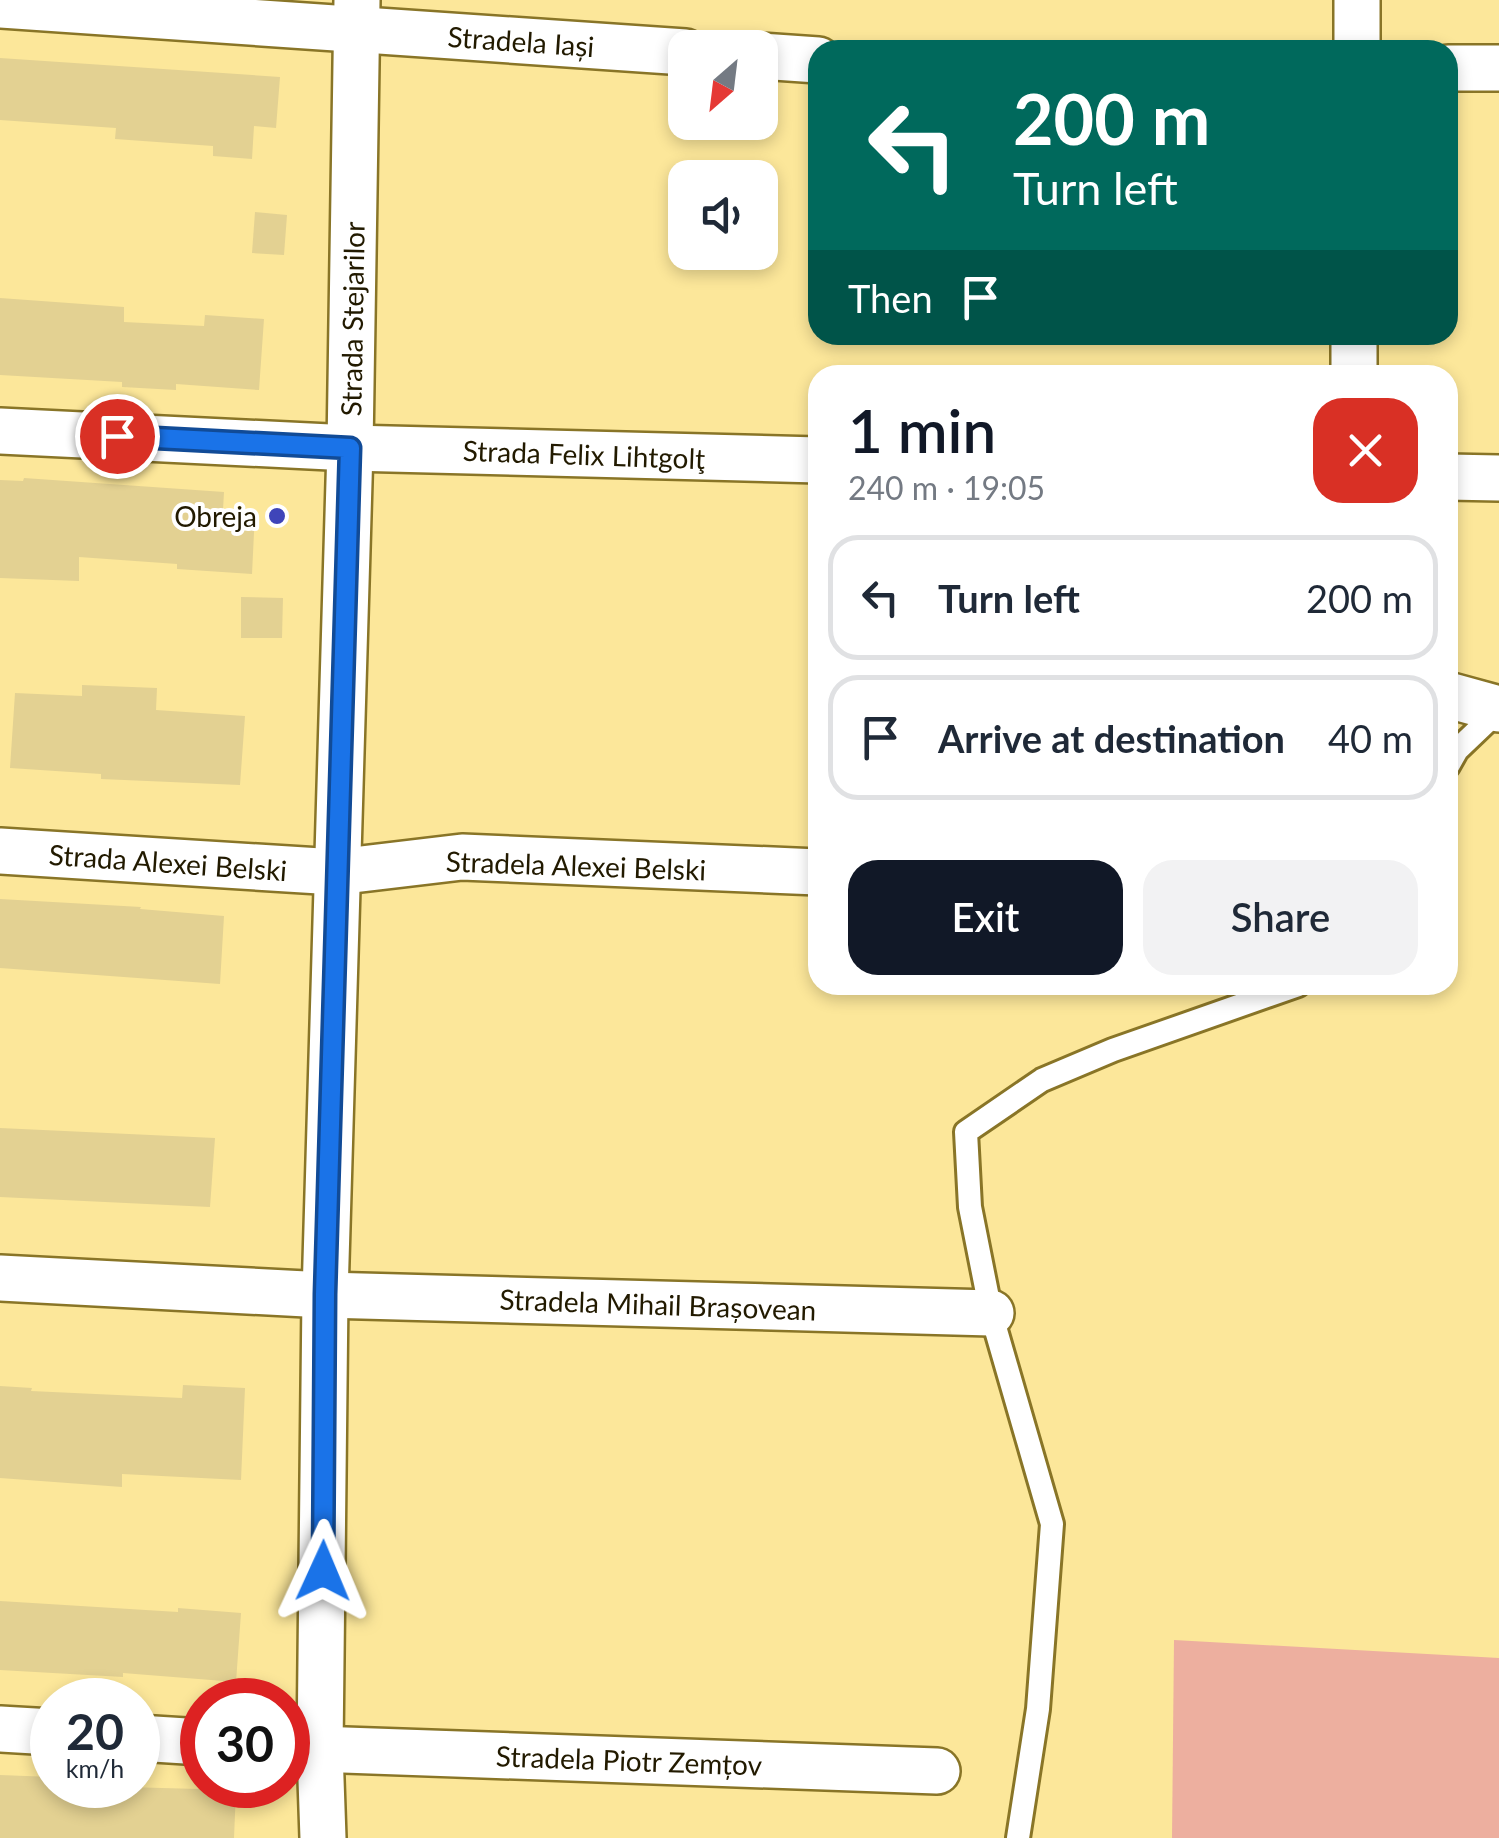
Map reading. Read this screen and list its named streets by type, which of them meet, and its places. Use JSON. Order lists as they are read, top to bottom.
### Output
{
  "streets": {
    "street": [
      "Stradela Iași",
      "Strada Stejarilor",
      "Strada Felix Lihtgolţ",
      "Strada Alexei Belski",
      "Stradela Alexei Belski",
      "Stradela Mihail Brașovean",
      "Stradela Piotr Zemțov"
    ]
  },
  "crossings": [
    ["Stradela Iași", "Strada Stejarilor"],
    ["Strada Stejarilor", "Strada Felix Lihtgolţ"],
    ["Strada Stejarilor", "Strada Alexei Belski"],
    ["Strada Stejarilor", "Stradela Alexei Belski"],
    ["Strada Stejarilor", "Stradela Mihail Brașovean"],
    ["Strada Alexei Belski", "Stradela Alexei Belski"]
  ],
  "places": ["Obreja"],
  "north": "bottom left",
  "page": {
    "turn": ["200 m", "Turn left"],
    "then": "Then",
    "heading": ["1 min", "240 m · 19:05"],
    "list": [
      {
        "name": "Turn left",
        "value": "200 m"
      },
      {
        "name": "Arrive at destination",
        "value": "40 m"
      }
    ],
    "buttons": ["Exit", "Share"],
    "speed": "20 km/h",
    "limit": "30"
  }
}
